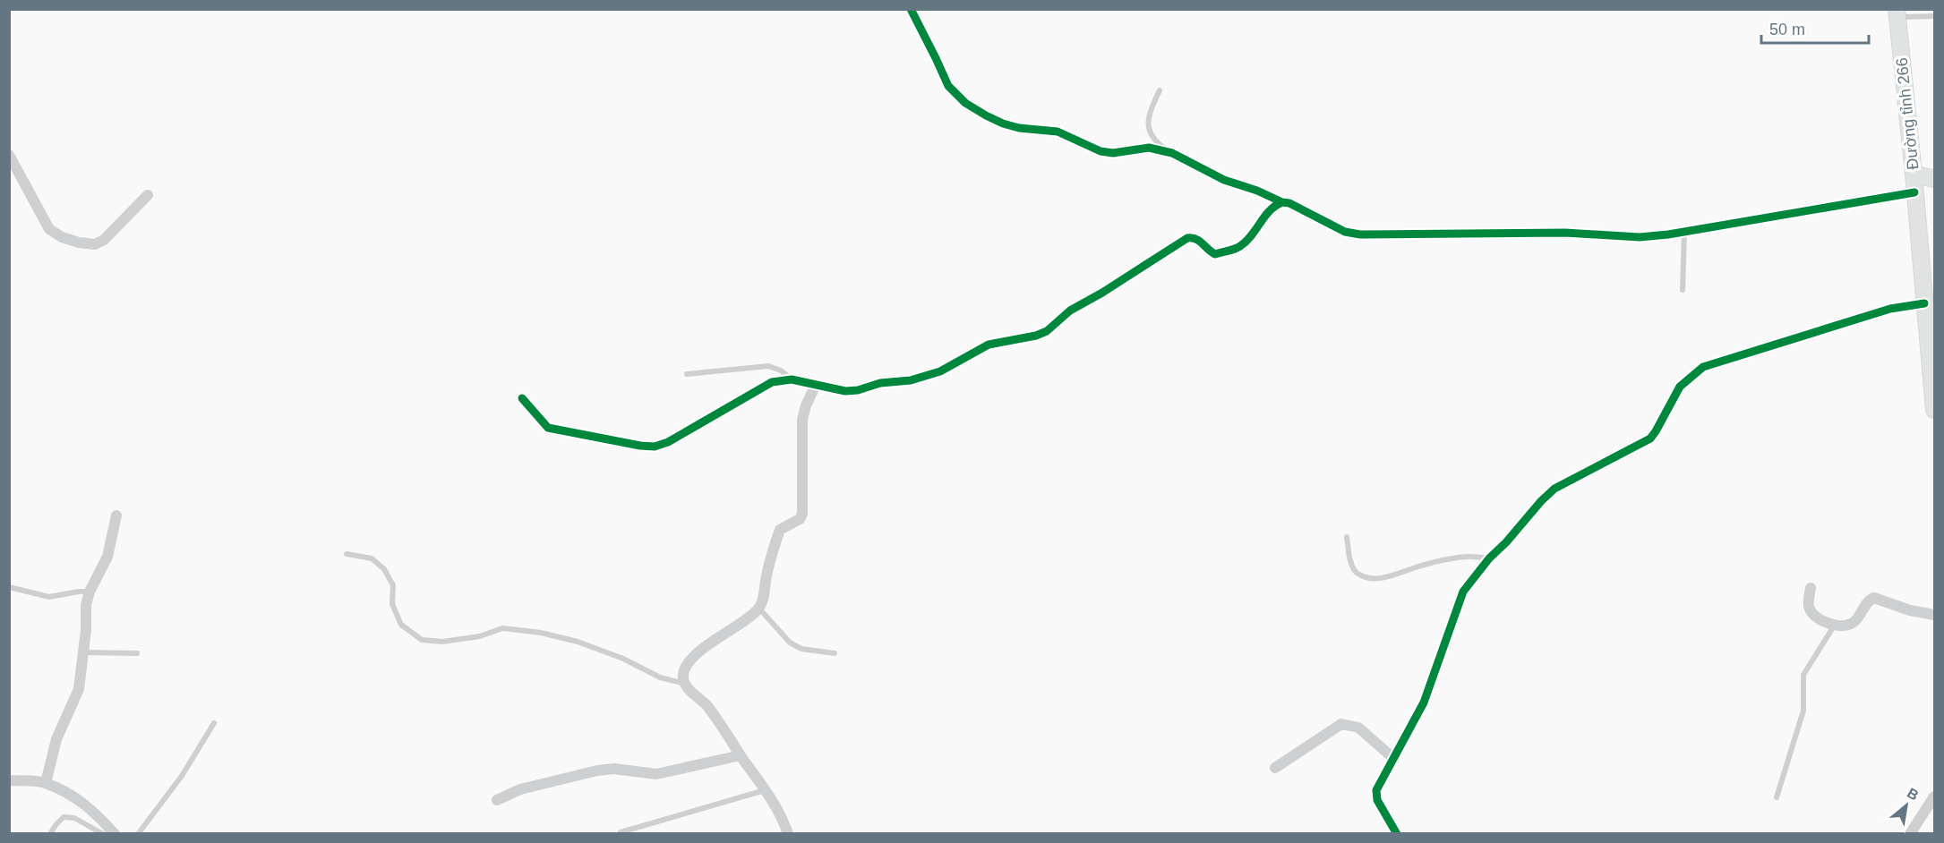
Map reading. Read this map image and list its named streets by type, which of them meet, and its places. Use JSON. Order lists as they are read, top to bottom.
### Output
{
  "streets": {
    "main road": ["Đường tỉnh 266"]
  },
  "scale_bar": "50 m",
  "north": "top right"
}
